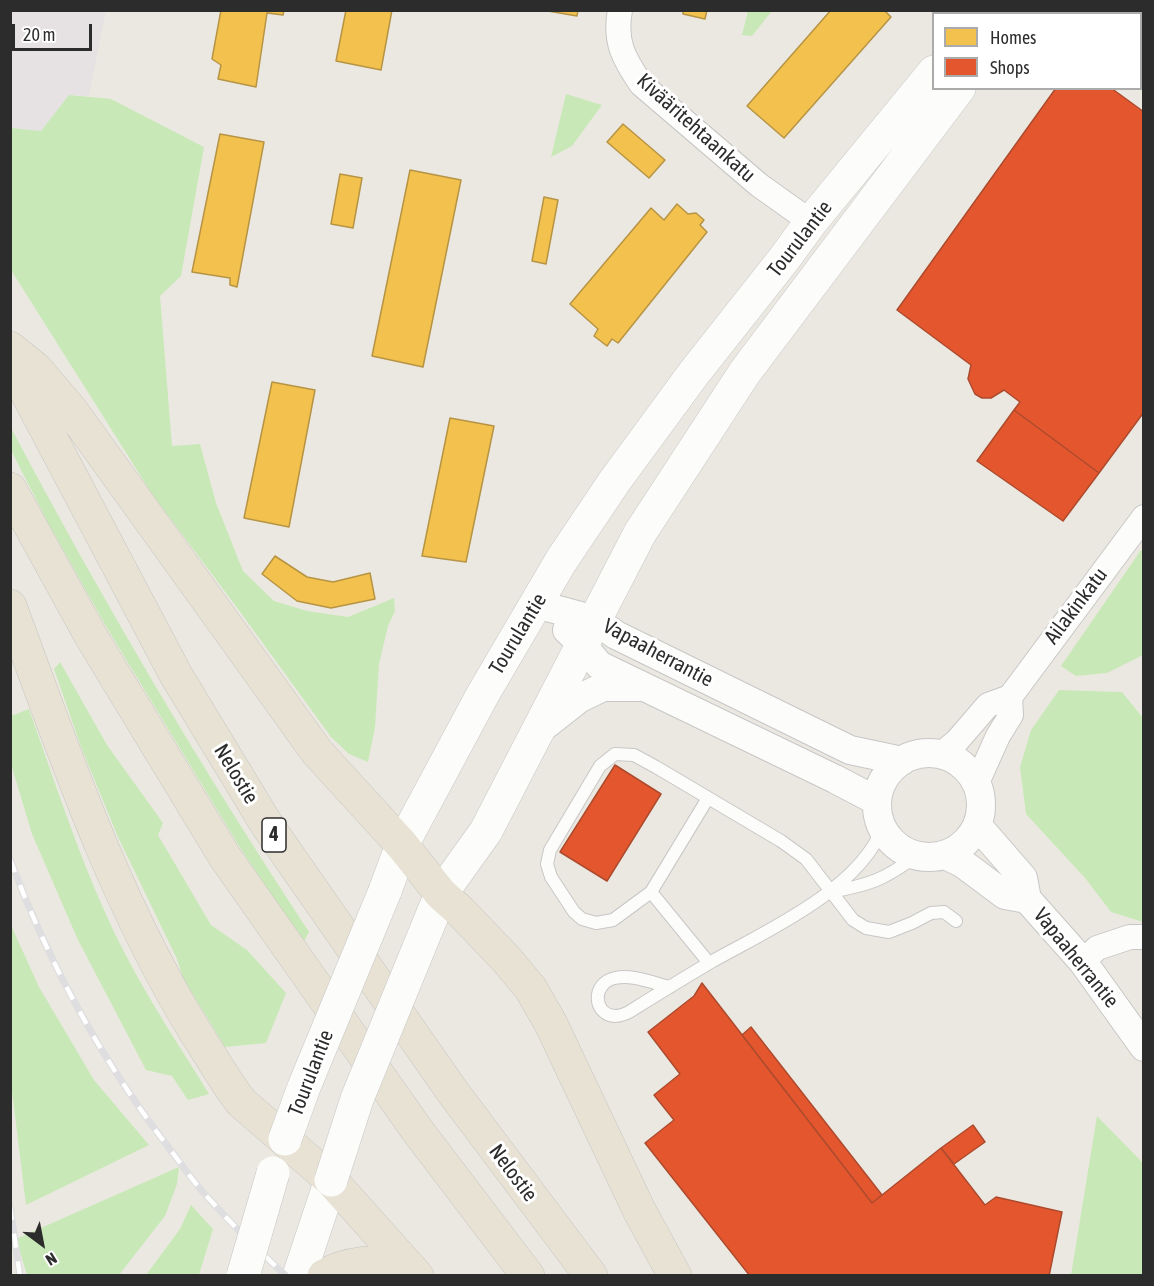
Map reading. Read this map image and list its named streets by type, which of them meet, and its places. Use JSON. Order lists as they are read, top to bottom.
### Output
{
  "streets": {
    "highway": ["Nelostie", "4"],
    "main road": ["Tourulantie"],
    "street": ["Kivääritehtaankatu", "Ailakinkatu", "Vapaaherrantie"]
  },
  "crossings": [
    ["Kivääritehtaankatu", "Tourulantie"],
    ["Tourulantie", "Vapaaherrantie"],
    ["Ailakinkatu", "Vapaaherrantie"]
  ],
  "legend": ["Homes", "Shops"],
  "scale_bar": "20 m",
  "north": "bottom right"
}
